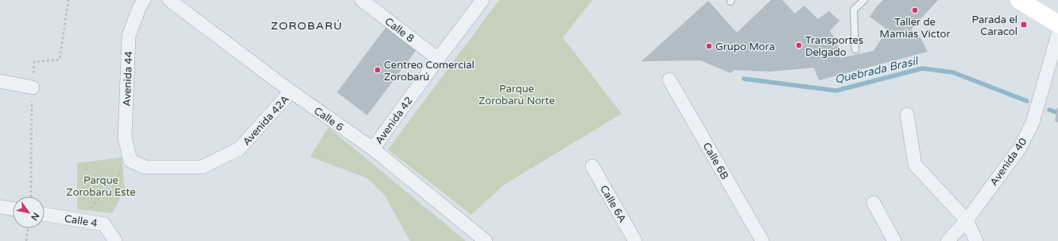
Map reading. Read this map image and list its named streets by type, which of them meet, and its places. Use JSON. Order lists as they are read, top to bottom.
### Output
{
  "streets": {
    "street": [
      "Calle 8",
      "Avenida 44",
      "Calle 6",
      "Avenida 42A",
      "Avenida 42",
      "Calle 6B",
      "Avenida 40",
      "Calle 6A",
      "Calle 4"
    ]
  },
  "crossings": [
    ["Calle 8", "Avenida 42"],
    ["Avenida 44", "Avenida 42A"],
    ["Calle 6", "Avenida 42A"],
    ["Calle 6", "Avenida 42"]
  ],
  "districts": ["ZOROBARÚ"],
  "water": ["Quebrada Brasil"],
  "parks": ["Parque Zorobarú Norte", "Parque Zorobarú Este"],
  "places": {
    "other": [
      "Taller de Mamias Victor",
      "Transportes Delgado",
      "Grupo Mora",
      "Centreo Comercial Zorobarú"
    ],
    "transit": ["Parada el Caracol"]
  },
  "north": "bottom right"
}
